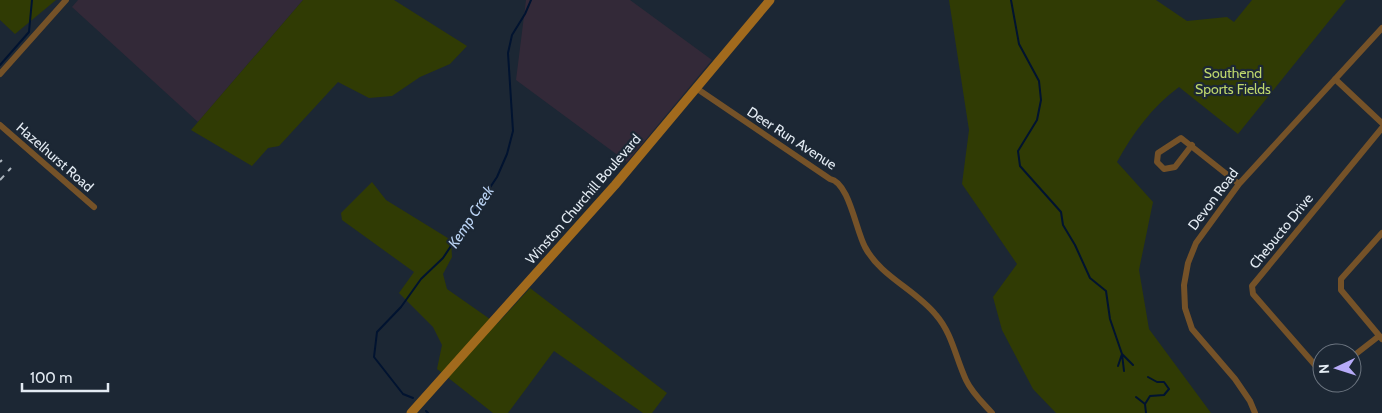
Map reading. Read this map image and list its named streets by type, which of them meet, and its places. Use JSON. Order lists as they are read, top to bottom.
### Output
{
  "streets": {
    "main road": ["Winston Churchill Boulevard"],
    "street": [
      "Deer Run Avenue",
      "Hazelhurst Road",
      "Devon Road",
      "Chebucto Drive"
    ]
  },
  "crossings": [
    ["Deer Run Avenue", "Winston Churchill Boulevard"]
  ],
  "water": ["Kemp Creek"],
  "parks": ["Southend Sports Fields"],
  "scale_bar": "100 m",
  "north": "left"
}
